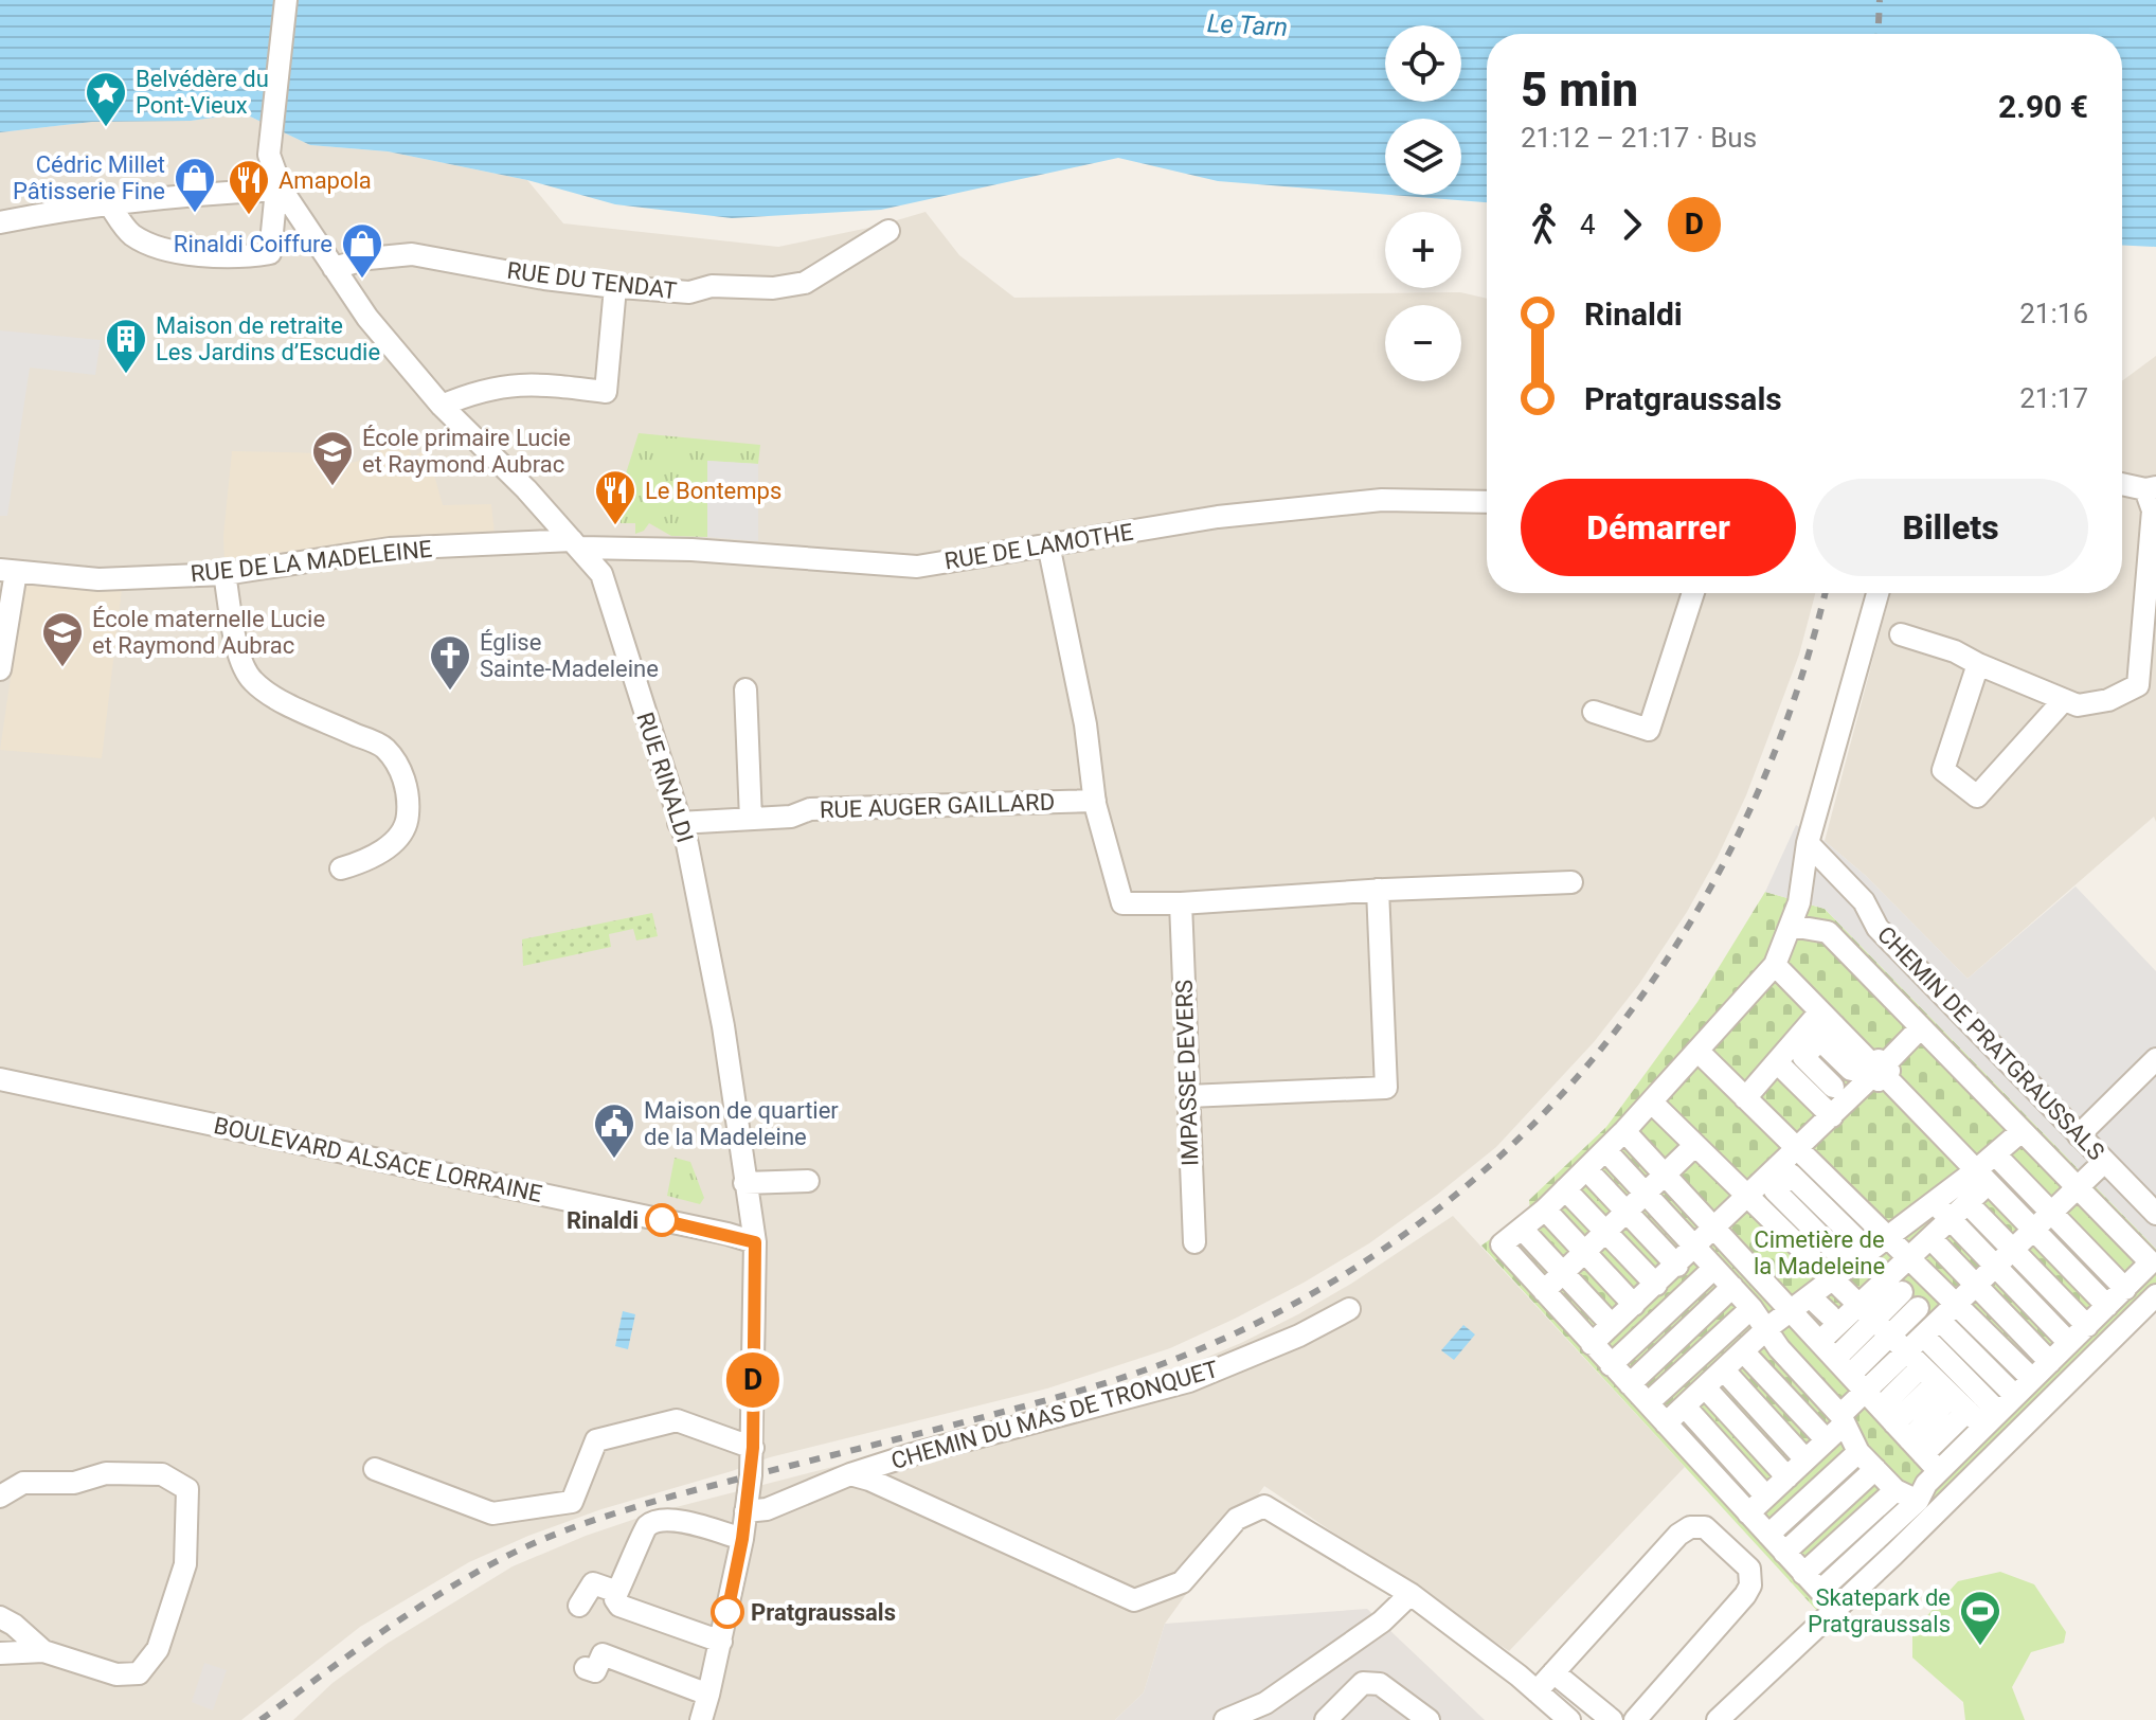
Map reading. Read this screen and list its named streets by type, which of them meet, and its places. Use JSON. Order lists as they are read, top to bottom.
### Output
{
  "streets": {
    "street": [
      "RUE DU TENDAT",
      "RUE DE LAMOTHE",
      "RUE DE LA MADELEINE",
      "RUE RINALDI",
      "RUE AUGER GAILLARD",
      "CHEMIN DE PRATGRAUSSALS",
      "IMPASSE DEVERS",
      "BOULEVARD ALSACE LORRAINE",
      "CHEMIN DU MAS DE TRONQUET"
    ]
  },
  "crossings": [
    ["RUE DU TENDAT", "RUE RINALDI"],
    ["RUE DE LAMOTHE", "RUE DE LA MADELEINE"],
    ["RUE DE LAMOTHE", "RUE RINALDI"],
    ["RUE DE LA MADELEINE", "RUE RINALDI"],
    ["RUE RINALDI", "RUE AUGER GAILLARD"],
    ["RUE RINALDI", "BOULEVARD ALSACE LORRAINE"]
  ],
  "water": ["Le Tarn"],
  "parks": ["Cimetière de la Madeleine"],
  "places": {
    "place": ["Belvédère du Pont-Vieux"],
    "shop": ["Cédric Millet Pâtisserie Fine", "Rinaldi Coiffure"],
    "restaurant": ["Amapola", "Le Bontemps"],
    "building": ["Maison de retraite Les Jardins d’Escudie"],
    "school or university": ["École primaire Lucie et Raymond Aubrac", "École maternelle Lucie et Raymond Aubrac"],
    "church": ["Église Sainte-Madeleine"],
    "public building": ["Maison de quartier de la Madeleine"],
    "other": ["Rinaldi", "Pratgraussals"],
    "sports": ["Skatepark de Pratgraussals"]
  },
  "lines": ["bus line D"],
  "page": {
    "on_map": "D",
    "map_buttons": ["+", "−"],
    "heading": ["5 min", "21:12 – 21:17 · Bus", "2.90 €"],
    "legs": ["4", "D"],
    "list": [
      {
        "name": "Rinaldi",
        "value": "21:16"
      },
      {
        "name": "Pratgraussals",
        "value": "21:17"
      }
    ],
    "buttons": ["Démarrer", "Billets"]
  }
}
